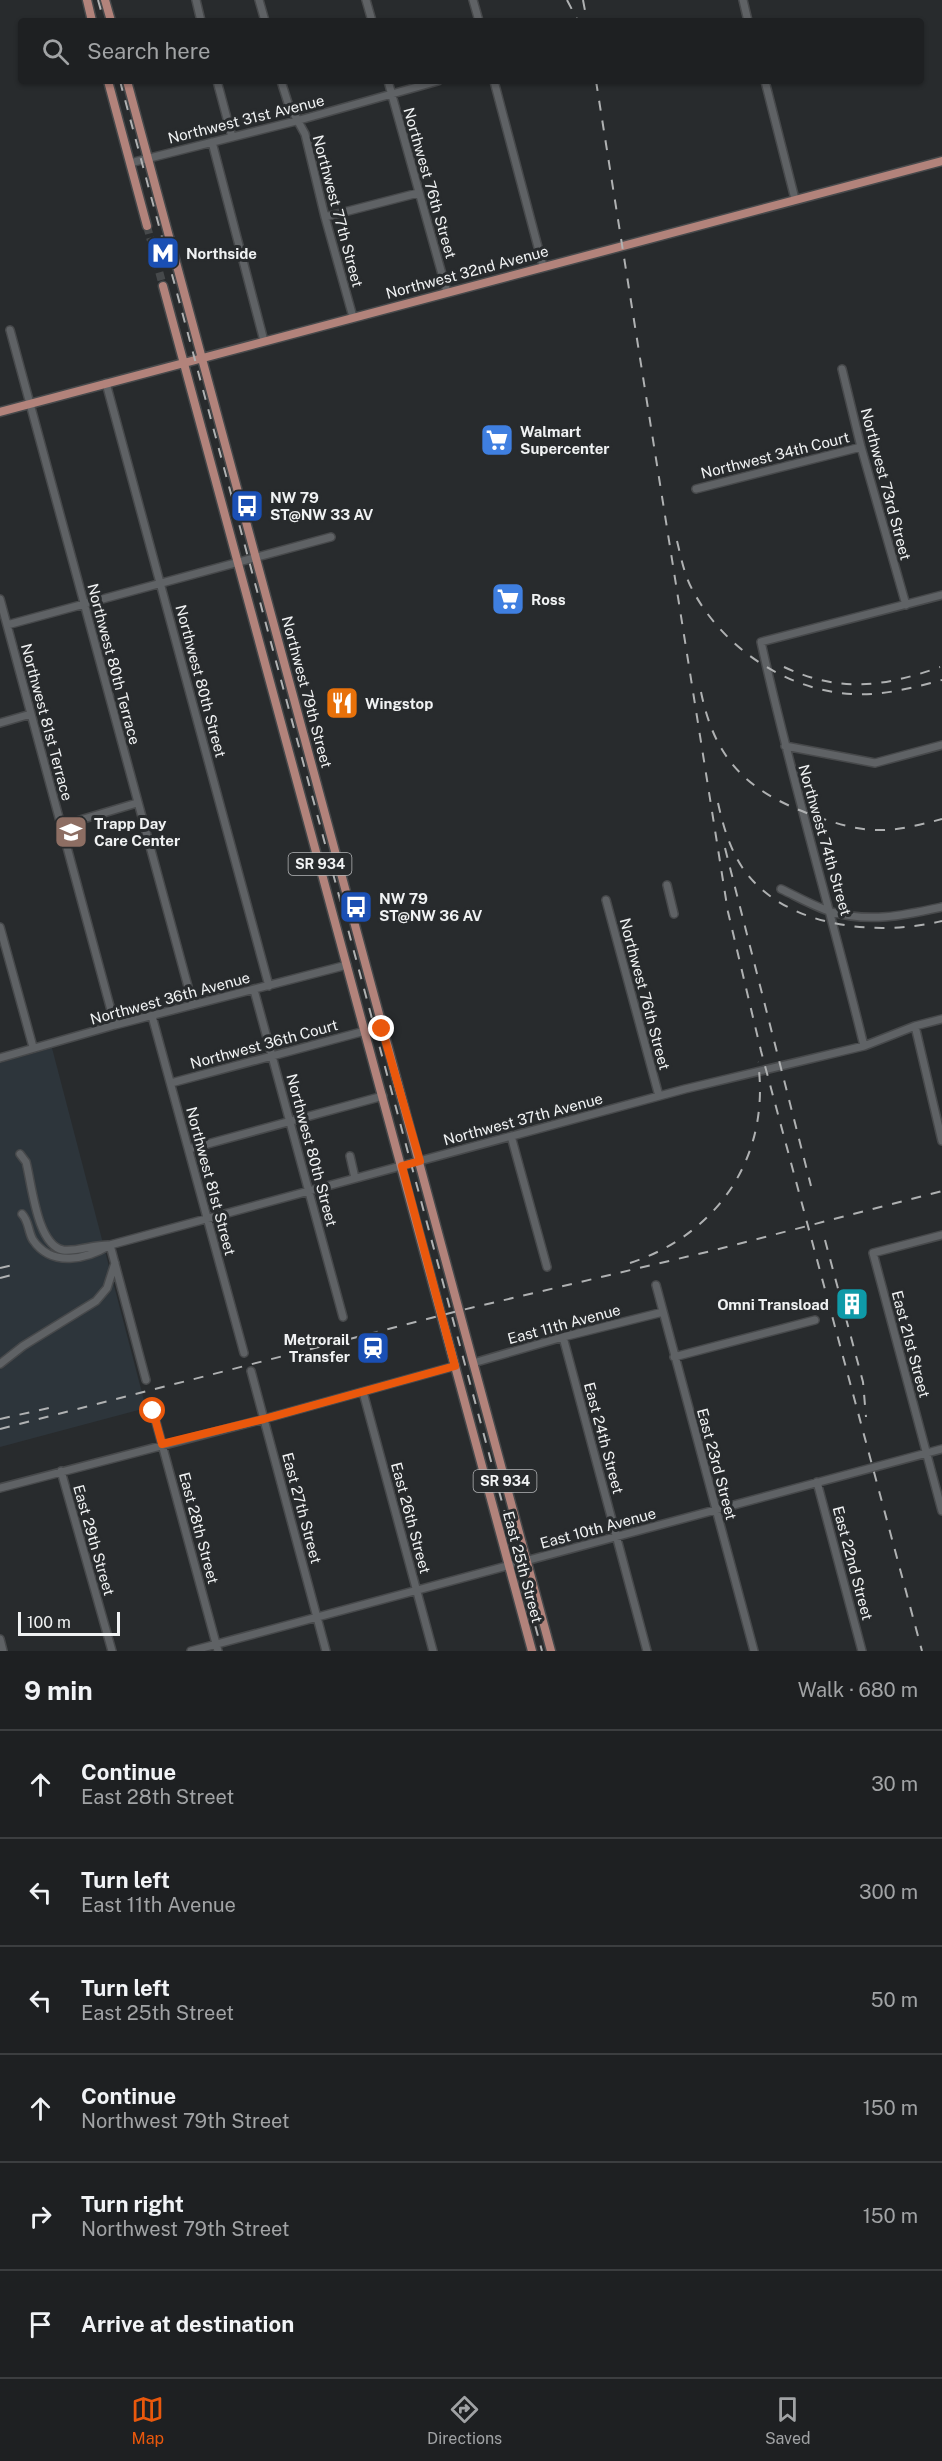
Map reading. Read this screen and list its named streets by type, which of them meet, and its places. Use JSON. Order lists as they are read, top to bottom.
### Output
{
  "streets": {
    "main road": [
      "Northwest 32nd Avenue",
      "Northwest 79th Street",
      "SR 934",
      "East 25th Street"
    ],
    "street": [
      "Northwest 31st Avenue",
      "Northwest 76th Street",
      "Northwest 77th Street",
      "Northwest 34th Court",
      "Northwest 73rd Street",
      "Northwest 80th Terrace",
      "Northwest 80th Street",
      "Northwest 81st Terrace",
      "Northwest 74th Street",
      "Northwest 36th Avenue",
      "Northwest 36th Court",
      "Northwest 37th Avenue",
      "Northwest 81st Street",
      "East 11th Avenue",
      "East 21st Street",
      "East 24th Street",
      "East 23rd Street",
      "East 27th Street",
      "East 26th Street",
      "East 28th Street",
      "East 10th Avenue",
      "East 29th Street",
      "East 22nd Street"
    ]
  },
  "crossings": [
    ["Northwest 31st Avenue", "Northwest 76th Street"],
    ["Northwest 31st Avenue", "Northwest 77th Street"],
    ["Northwest 31st Avenue", "Northwest 79th Street"],
    ["Northwest 76th Street", "Northwest 32nd Avenue"],
    ["Northwest 76th Street", "Northwest 37th Avenue"],
    ["Northwest 77th Street", "Northwest 32nd Avenue"],
    ["Northwest 32nd Avenue", "Northwest 80th Terrace"],
    ["Northwest 32nd Avenue", "Northwest 80th Street"],
    ["Northwest 32nd Avenue", "Northwest 79th Street"],
    ["Northwest 32nd Avenue", "SR 934"],
    ["Northwest 34th Court", "Northwest 73rd Street"],
    ["Northwest 73rd Street", "Northwest 74th Street"],
    ["Northwest 80th Terrace", "Northwest 36th Avenue"],
    ["Northwest 80th Street", "Northwest 36th Avenue"],
    ["Northwest 80th Street", "Northwest 36th Court"],
    ["Northwest 80th Street", "Northwest 37th Avenue"],
    ["Northwest 79th Street", "SR 934"],
    ["Northwest 79th Street", "Northwest 37th Avenue"],
    ["Northwest 79th Street", "East 11th Avenue"],
    ["Northwest 81st Terrace", "Northwest 36th Avenue"],
    ["Northwest 74th Street", "Northwest 37th Avenue"],
    ["SR 934", "Northwest 36th Avenue"],
    ["SR 934", "Northwest 36th Court"],
    ["SR 934", "Northwest 37th Avenue"],
    ["SR 934", "East 11th Avenue"],
    ["SR 934", "East 10th Avenue"],
    ["SR 934", "East 25th Street"],
    ["Northwest 36th Avenue", "Northwest 81st Street"],
    ["Northwest 36th Court", "Northwest 81st Street"],
    ["Northwest 37th Avenue", "Northwest 81st Street"],
    ["Northwest 37th Avenue", "East 25th Street"],
    ["East 11th Avenue", "East 24th Street"],
    ["East 11th Avenue", "East 23rd Street"],
    ["East 21st Street", "East 10th Avenue"],
    ["East 24th Street", "East 10th Avenue"],
    ["East 23rd Street", "East 10th Avenue"],
    ["East 27th Street", "East 10th Avenue"],
    ["East 26th Street", "East 10th Avenue"],
    ["East 28th Street", "East 10th Avenue"],
    ["East 10th Avenue", "East 22nd Street"],
    ["East 10th Avenue", "East 25th Street"]
  ],
  "places": {
    "metro station": ["Northside"],
    "supermarket": ["Walmart Supercenter", "Ross"],
    "bus stop": ["NW 79 ST@NW 33 AV", "NW 79 ST@NW 36 AV"],
    "restaurant": ["Wingstop"],
    "school or university": ["Trapp Day Care Center"],
    "building": ["Omni Transload"],
    "station": ["Metrorail Transfer"]
  },
  "scale_bar": "100 m",
  "page": {
    "search": "Search here",
    "scale": "100 m",
    "heading": ["9 min", "Walk · 680 m"],
    "list": [
      ["Continue", "East 28th Street", "30 m"],
      ["Turn left", "East 11th Avenue", "300 m"],
      ["Turn left", "East 25th Street", "50 m"],
      ["Continue", "Northwest 79th Street", "150 m"],
      ["Turn right", "Northwest 79th Street", "150 m"],
      "Arrive at destination"
    ],
    "nav": ["Map", "Directions", "Saved"]
  }
}
